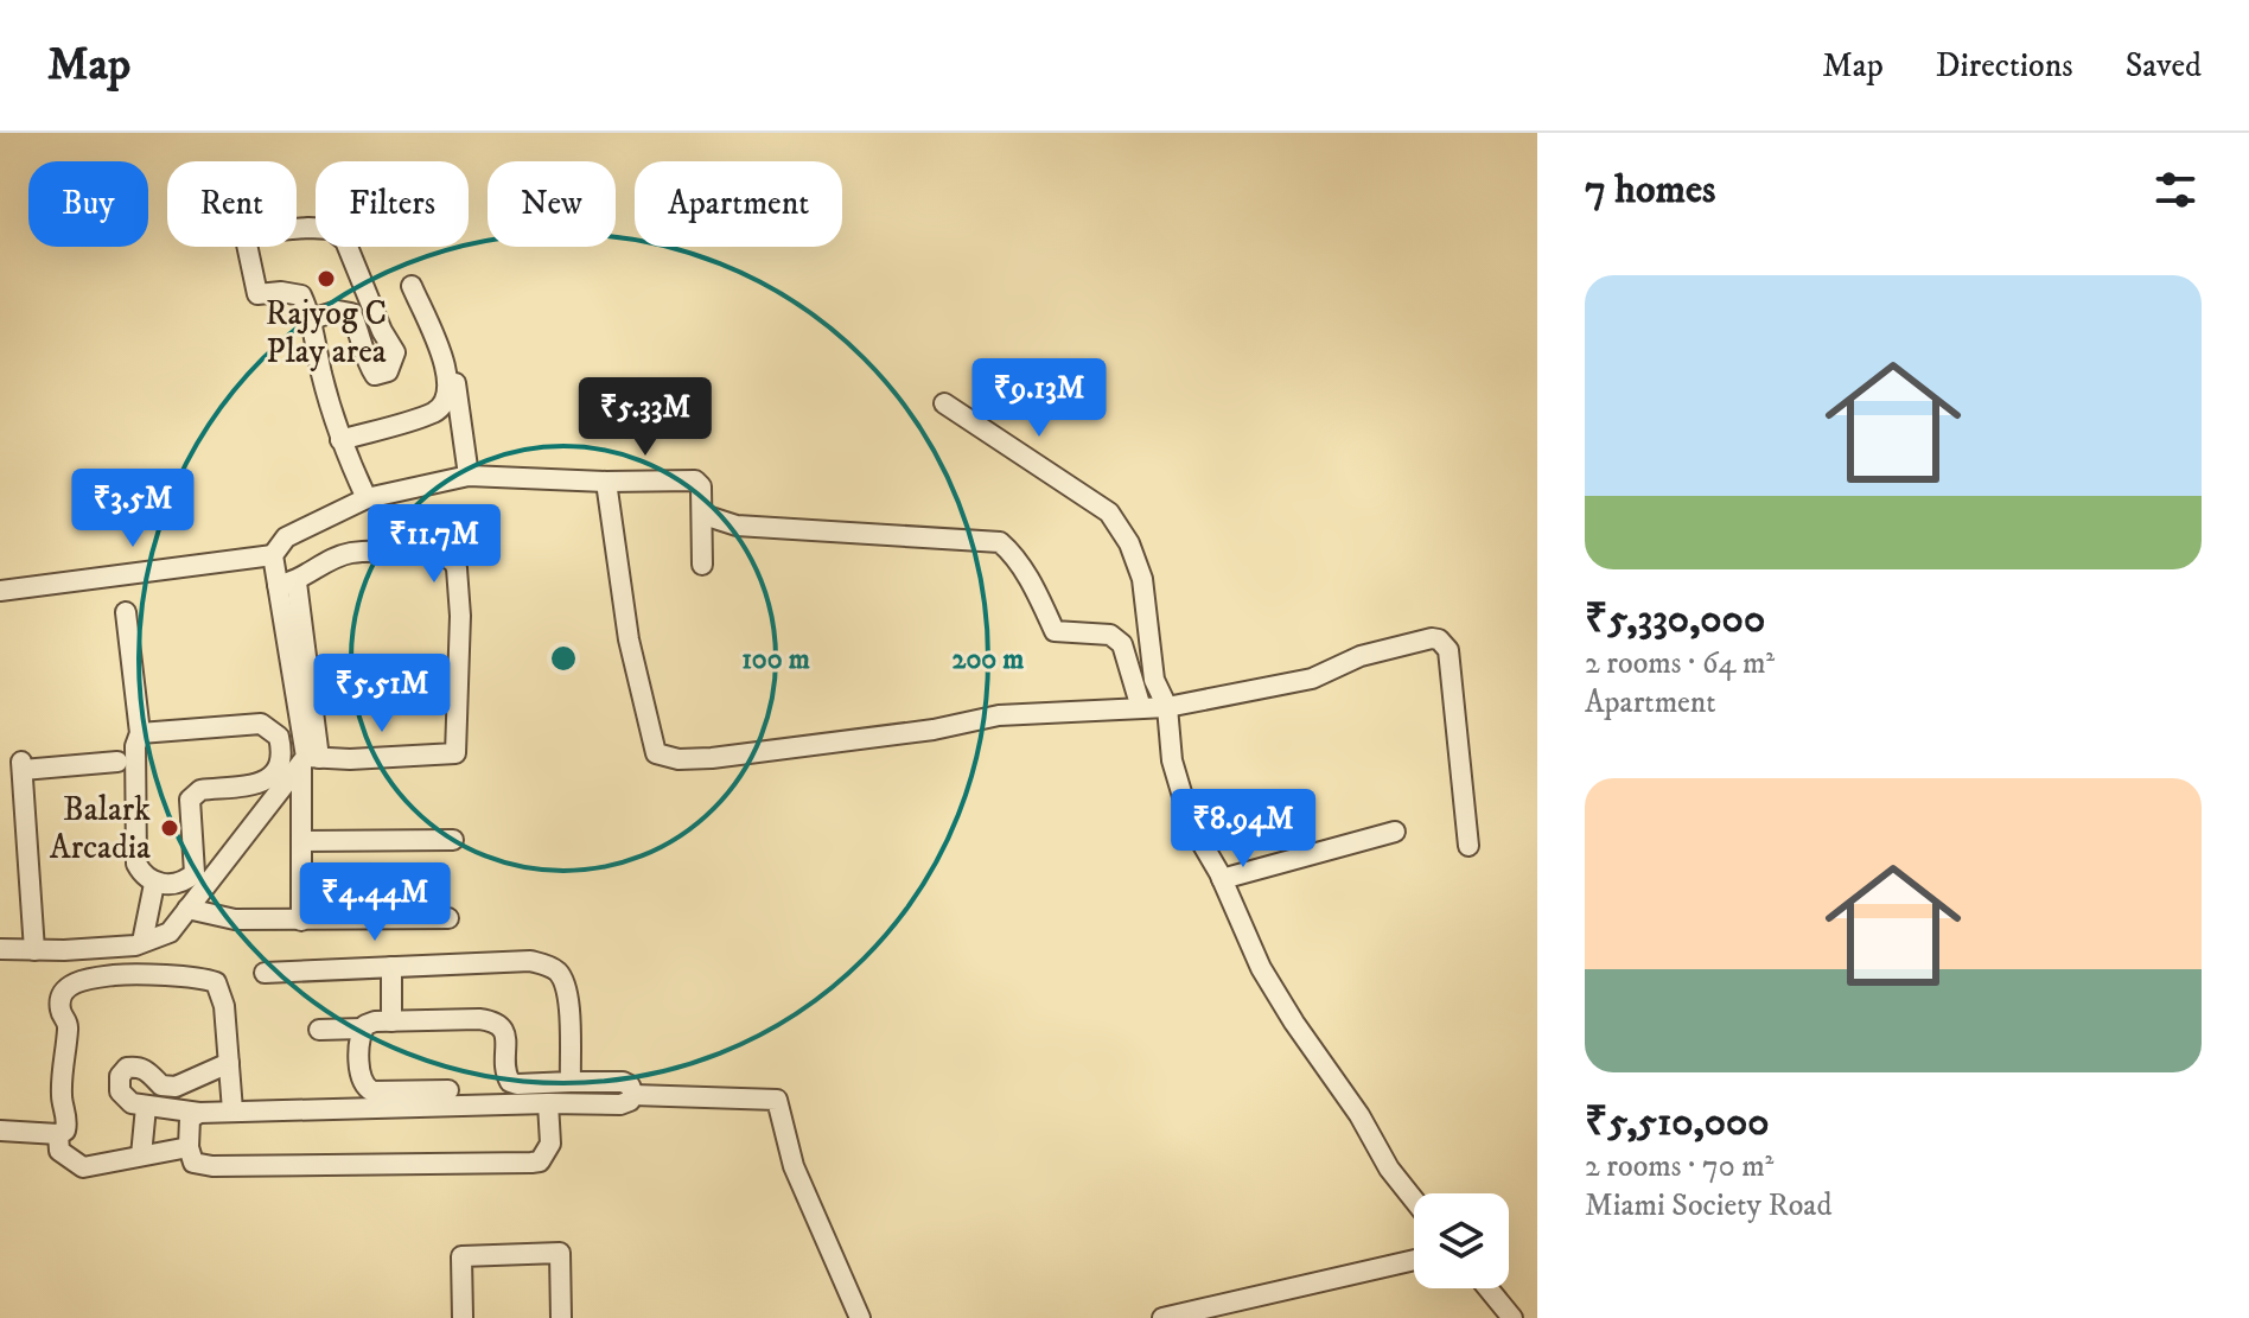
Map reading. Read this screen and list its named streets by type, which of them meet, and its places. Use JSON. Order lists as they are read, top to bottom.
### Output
{
  "places": ["Rajyog C Play area", "Balark Arcadia"],
  "page": {
    "header": "Map",
    "nav": ["Map", "Directions", "Saved"],
    "heading": "7 homes",
    "chip": [
      "Buy",
      "Rent",
      "Filters",
      "New",
      "Apartment"
    ],
    "list": [
      {
        "name": "₹5,330,000",
        "note": "2 rooms · 64 m² · Apartment"
      },
      {
        "name": "₹5,510,000",
        "note": "2 rooms · 70 m² · Miami Society Road"
      }
    ],
    "price": [
      "₹9.13M",
      "₹5.33M",
      "₹3.5M",
      "₹11.7M",
      "₹5.51M",
      "₹8.94M",
      "₹4.44M"
    ]
  },
  "rings": ["100 m", "200 m"]
}
